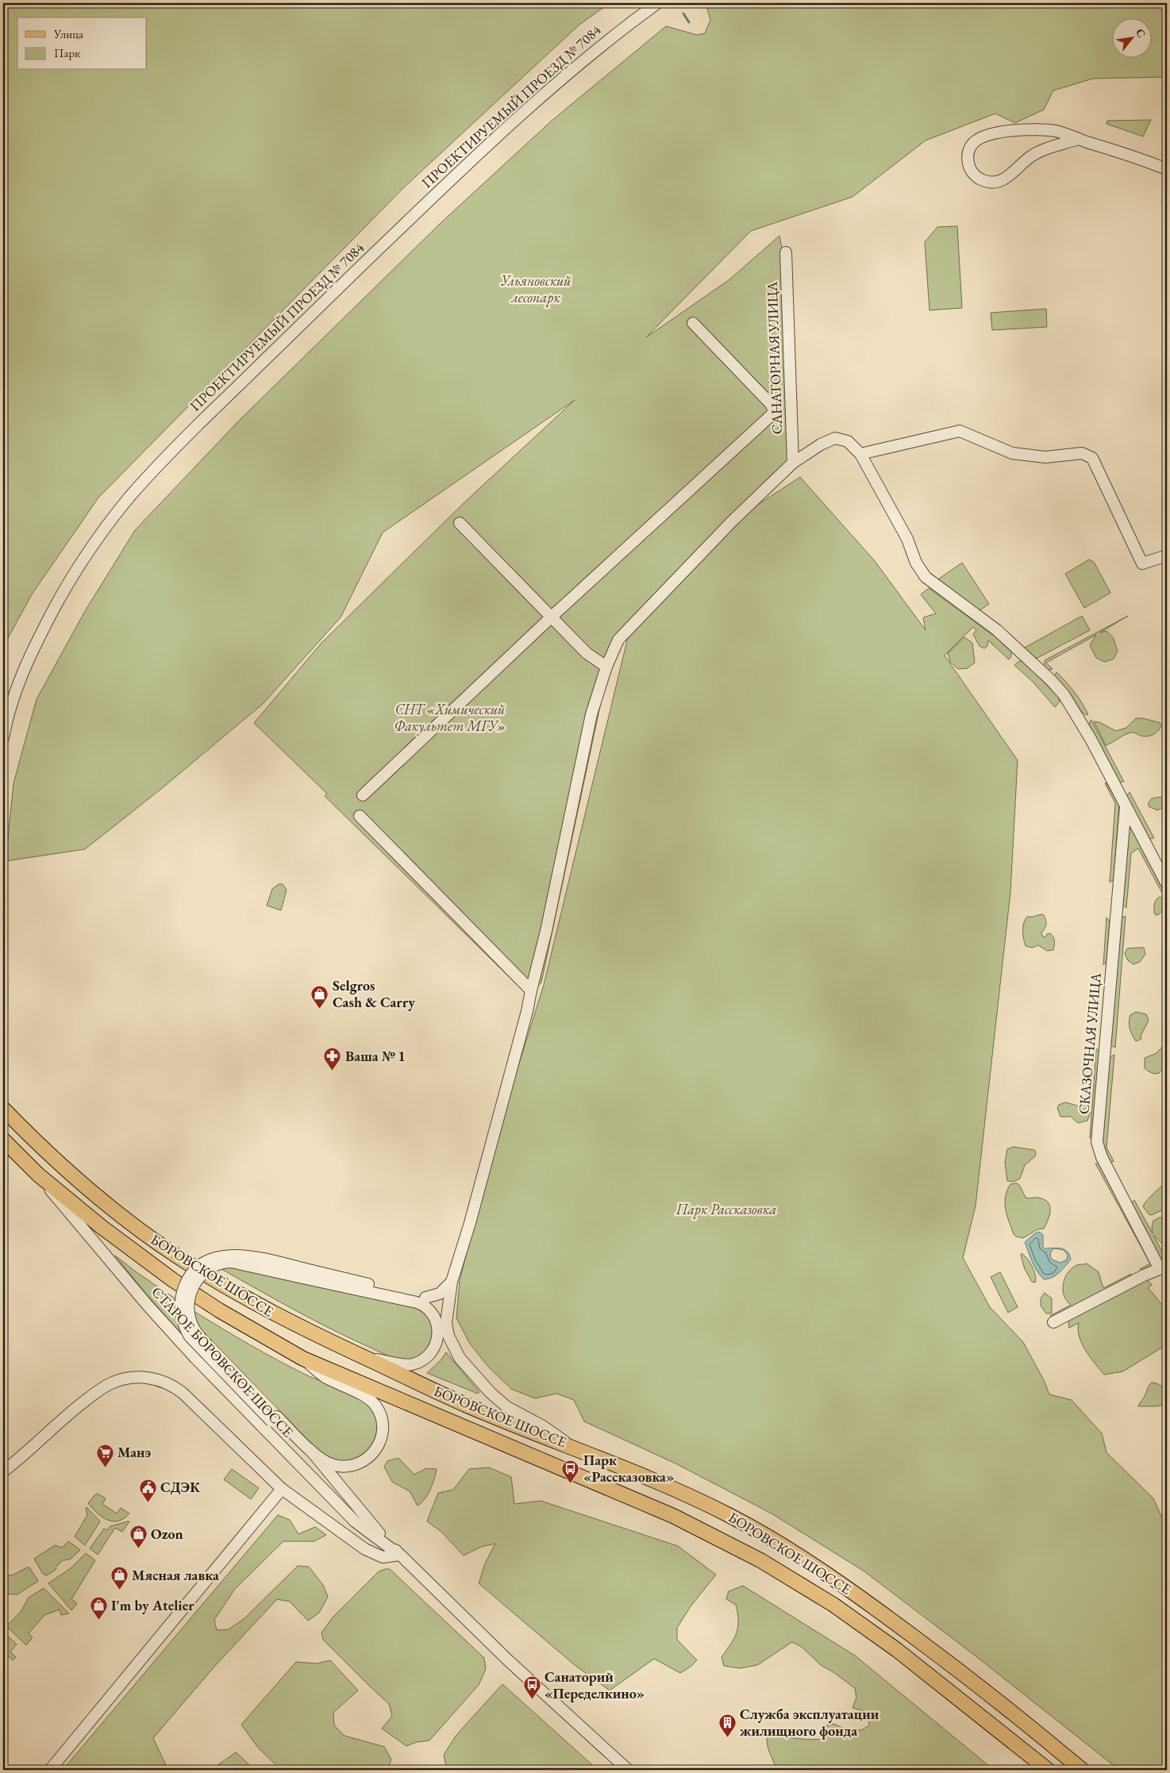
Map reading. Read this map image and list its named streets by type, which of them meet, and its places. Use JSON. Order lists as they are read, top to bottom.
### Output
{
  "streets": {
    "main road": ["БОРОВСКОЕ ШОССЕ"],
    "street": [
      "ПРОЕКТИРУЕМЫЙ ПРОЕЗД № 7084",
      "САНАТОРНАЯ УЛИЦА",
      "СКАЗОЧНАЯ УЛИЦА",
      "СТАРОЕ БОРОВСКОЕ ШОССЕ"
    ]
  },
  "crossings": [
    ["БОРОВСКОЕ ШОССЕ", "СТАРОЕ БОРОВСКОЕ ШОССЕ"]
  ],
  "parks": ["Ульяновский лесопарк", "СНТ «Химический Факультет МГУ»", "Парк Рассказовка"],
  "places": {
    "shop": [
      "Selgros Cash & Carry",
      "Ozon",
      "Мясная лавка",
      "I'm by Atelier"
    ],
    "pharmacy": ["Ваша № 1"],
    "supermarket": ["Манэ"],
    "bus stop": ["Парк «Рассказовка»", "Санаторий «Переделкино»"],
    "public building": ["СДЭК"],
    "building": ["Служба эксплуатации жилищного фонда"]
  },
  "legend": ["Улица", "Парк"],
  "north": "top right"
}
